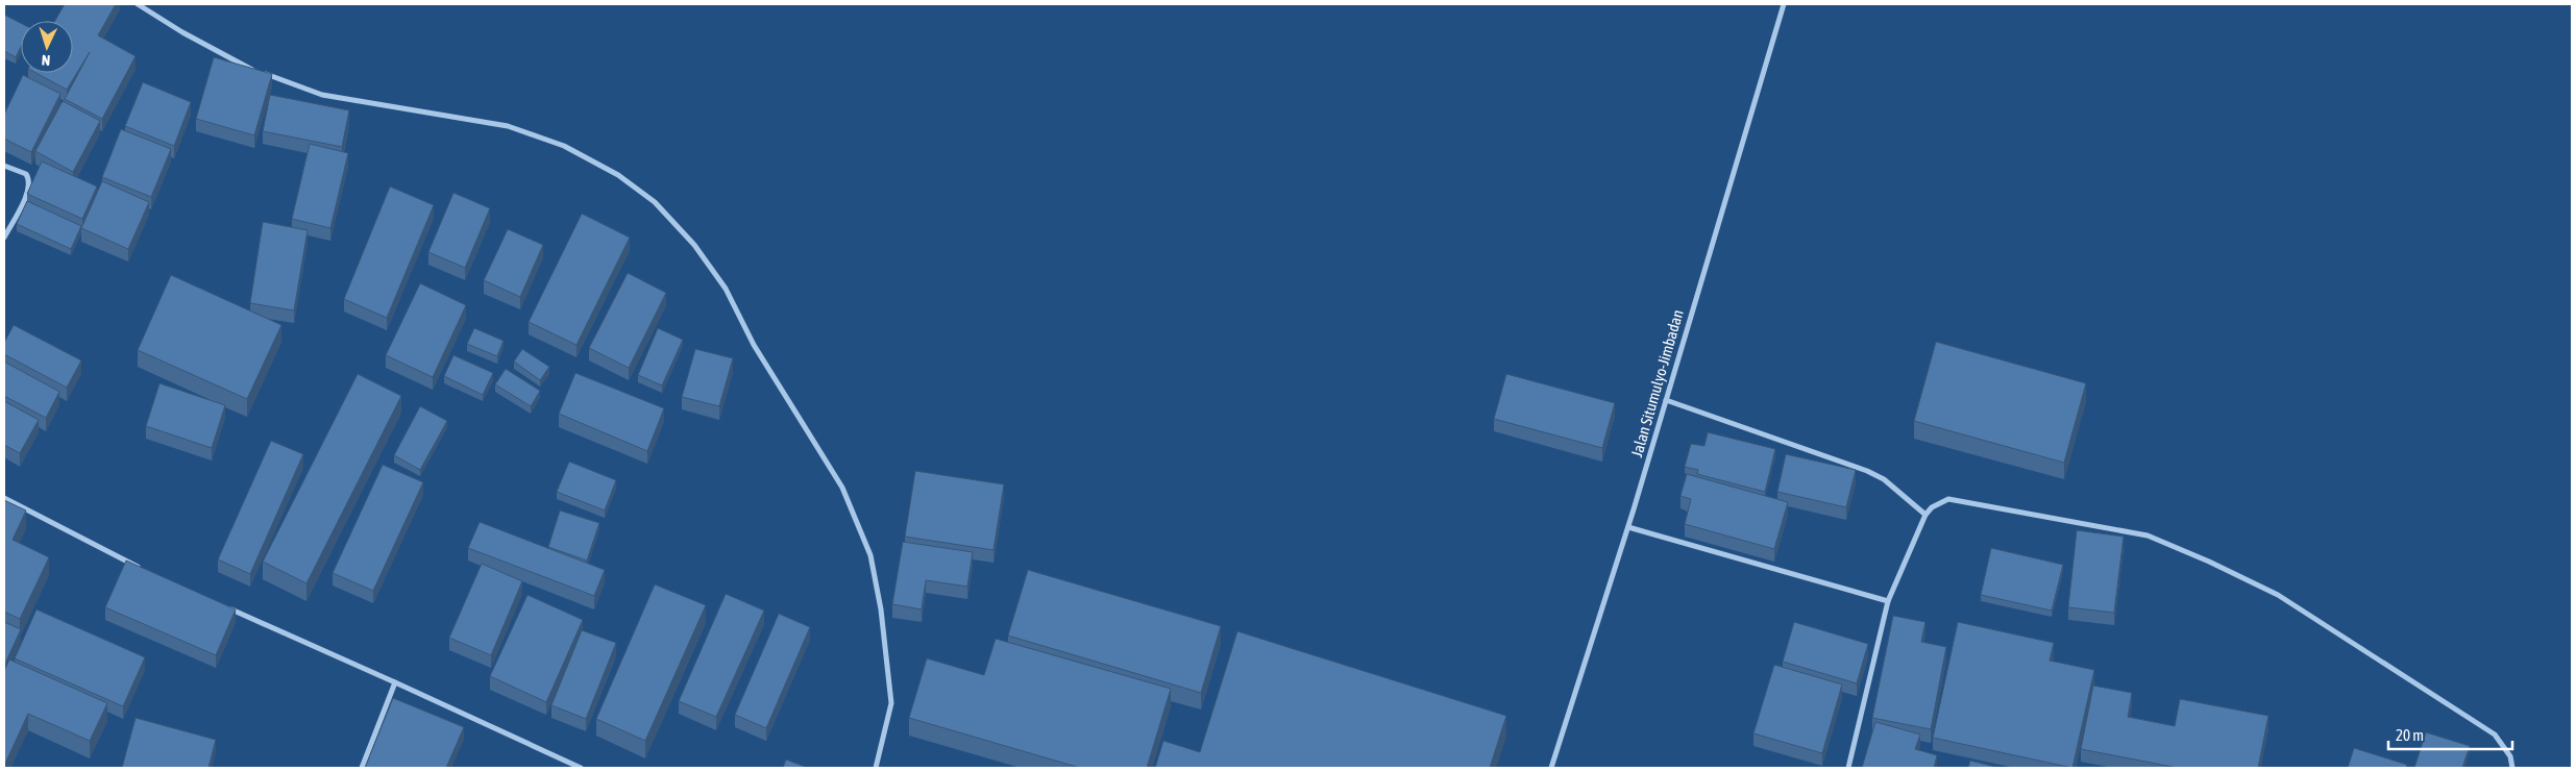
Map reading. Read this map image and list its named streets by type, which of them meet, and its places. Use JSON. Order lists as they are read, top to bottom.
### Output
{
  "streets": {
    "street": ["Jalan Situmulyo-Jimbadan"]
  },
  "scale_bar": "20 m",
  "north": "bottom"
}
